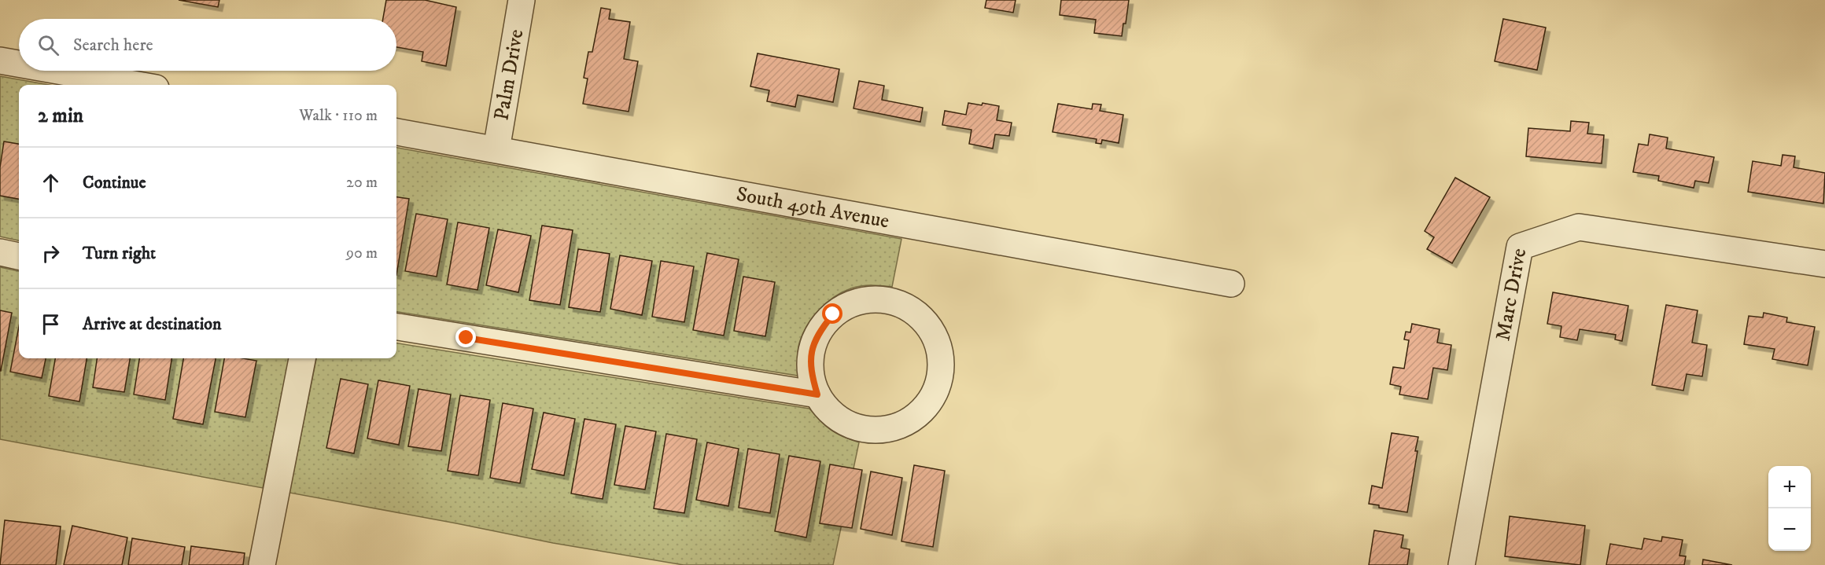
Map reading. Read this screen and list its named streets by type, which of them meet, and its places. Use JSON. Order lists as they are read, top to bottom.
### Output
{
  "streets": {
    "street": ["Palm Drive", "South 49th Avenue", "Marc Drive"]
  },
  "crossings": [
    ["Palm Drive", "South 49th Avenue"]
  ],
  "page": {
    "search": "Search here",
    "heading": ["2 min", "Walk · 110 m"],
    "list": [
      ["Continue", "20 m"],
      ["Turn right", "90 m"],
      "Arrive at destination"
    ],
    "map_buttons": ["+", "−"]
  }
}
